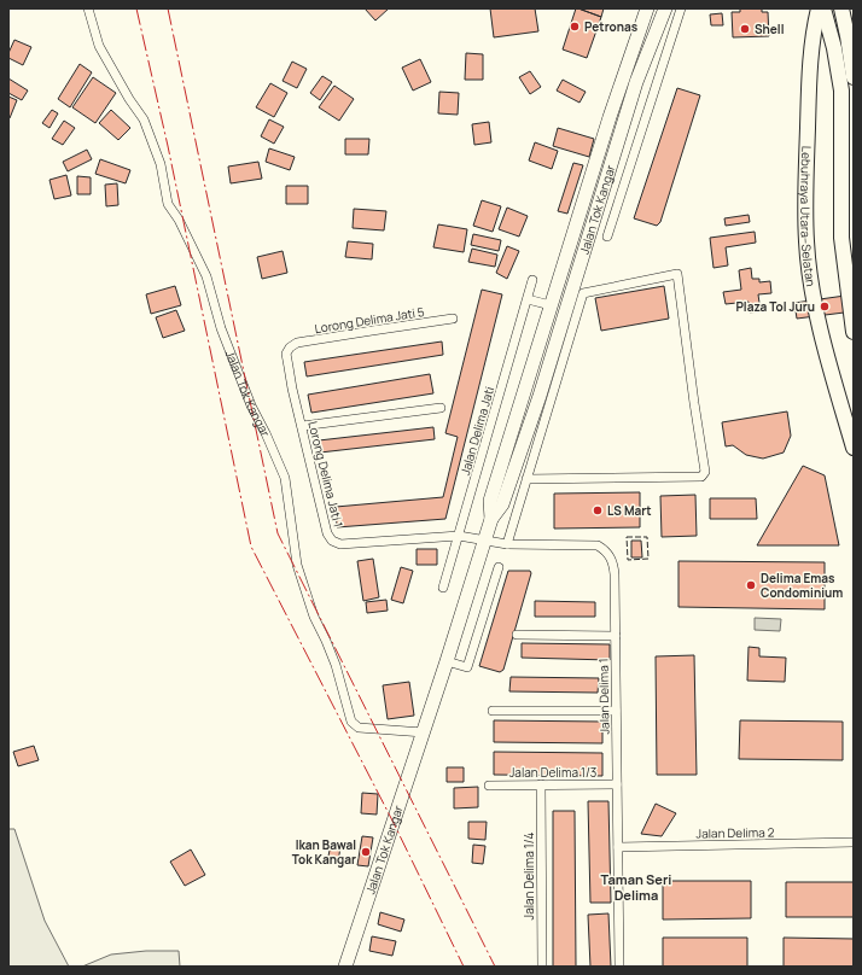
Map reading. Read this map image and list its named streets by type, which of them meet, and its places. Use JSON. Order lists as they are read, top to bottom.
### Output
{
  "streets": {
    "highway": ["Lebuhraya Utara–Selatan"],
    "main road": ["Jalan Tok Kangar"],
    "street": [
      "Lorong Delima Jati 5",
      "Jalan Delima Jati",
      "Lorong Delima Jati 1",
      "Jalan Delima 1",
      "Jalan Delima 1/3",
      "Jalan Delima 2",
      "Jalan Delima 1/4"
    ]
  },
  "crossings": [
    ["Jalan Tok Kangar", "Lorong Delima Jati 1"],
    ["Jalan Tok Kangar", "Jalan Delima 1"],
    ["Lorong Delima Jati 5", "Lorong Delima Jati 1"],
    ["Jalan Delima Jati", "Lorong Delima Jati 1"],
    ["Lorong Delima Jati 1", "Jalan Delima 1"],
    ["Jalan Delima 1", "Jalan Delima 1/3"],
    ["Jalan Delima 1", "Jalan Delima 2"],
    ["Jalan Delima 1/3", "Jalan Delima 1/4"]
  ],
  "districts": ["Taman Seri Delima"],
  "places": [
    "Petronas",
    "Shell",
    "Plaza Tol Juru",
    "LS Mart",
    "Delima Emas Condominium",
    "Ikan Bawal Tok Kangar"
  ]
}
